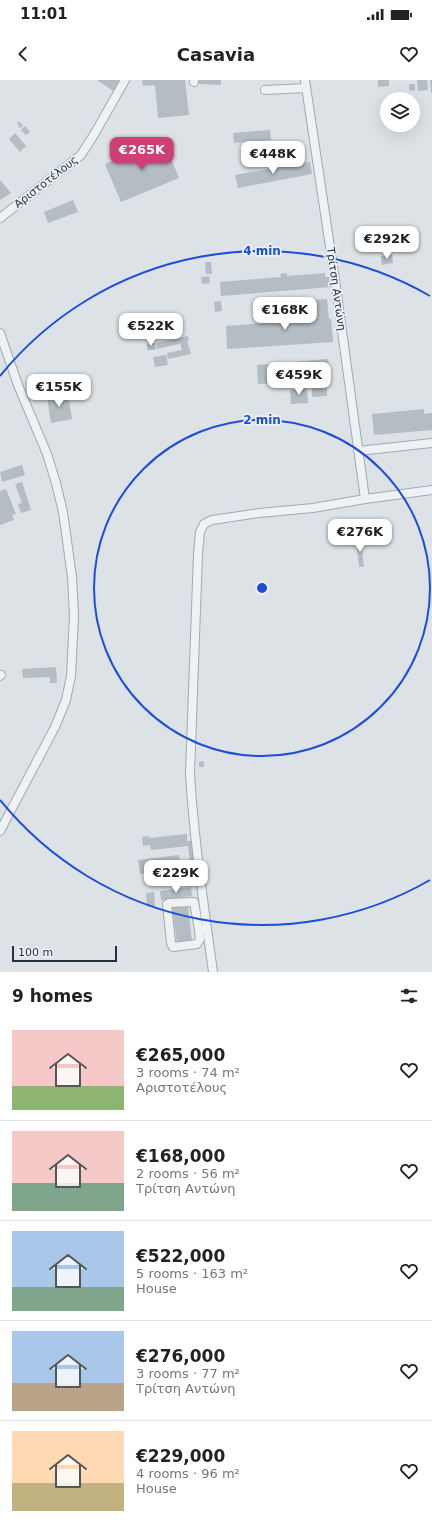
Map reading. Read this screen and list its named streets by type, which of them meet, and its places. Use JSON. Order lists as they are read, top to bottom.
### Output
{
  "streets": {
    "street": ["Αριστοτέλους", "Τρίτση Αντώνη"]
  },
  "scale_bar": "100 m",
  "page": {
    "status": "11:01",
    "header": "Casavia",
    "price": [
      "€265K",
      "€448K",
      "€292K",
      "€168K",
      "€522K",
      "€459K",
      "€155K",
      "€276K",
      "€229K"
    ],
    "scale": "100 m",
    "heading": "9 homes",
    "list": [
      {
        "name": "€265,000",
        "note": "3 rooms · 74 m² · Αριστοτέλους"
      },
      {
        "name": "€168,000",
        "note": "2 rooms · 56 m² · Τρίτση Αντώνη"
      },
      {
        "name": "€522,000",
        "note": "5 rooms · 163 m² · House"
      },
      {
        "name": "€276,000",
        "note": "3 rooms · 77 m² · Τρίτση Αντώνη"
      },
      {
        "name": "€229,000",
        "note": "4 rooms · 96 m² · House"
      }
    ]
  },
  "rings": ["4 min", "2 min"]
}
